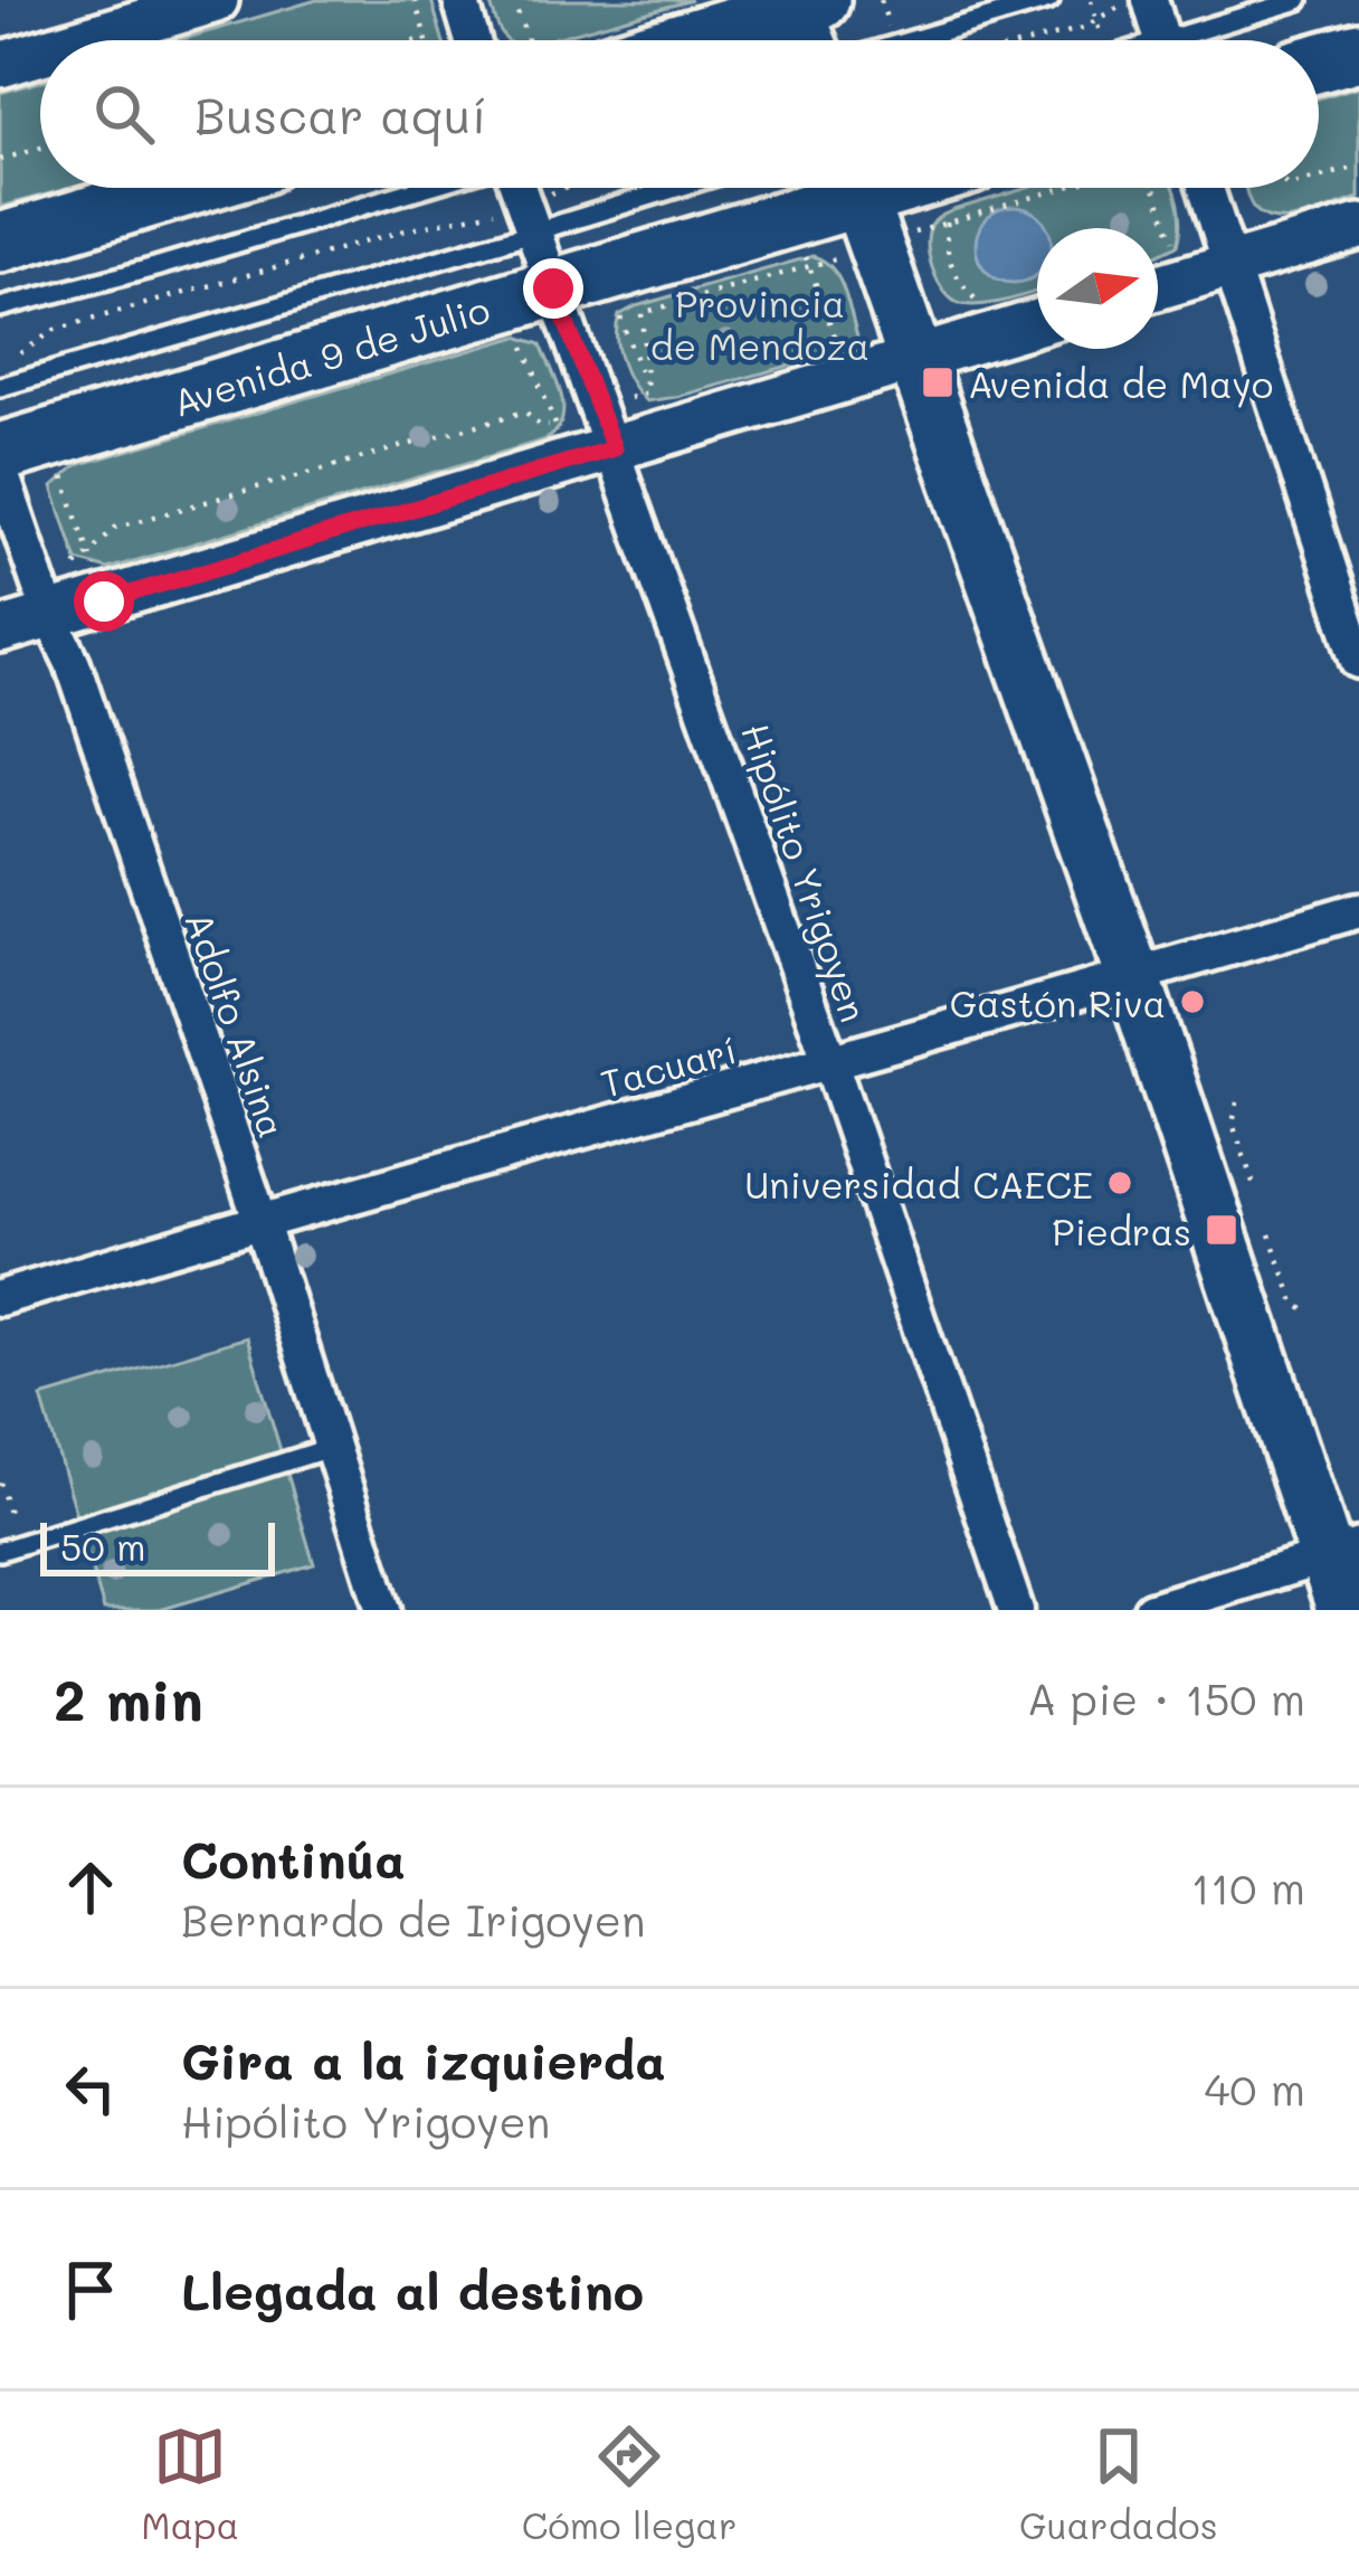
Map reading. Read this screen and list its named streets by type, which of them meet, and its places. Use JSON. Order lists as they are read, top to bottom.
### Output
{
  "streets": {
    "highway": ["Avenida 9 de Julio"],
    "street": ["Hipólito Yrigoyen", "Adolfo Alsina", "Tacuarí"]
  },
  "crossings": [
    ["Avenida 9 de Julio", "Hipólito Yrigoyen"],
    ["Hipólito Yrigoyen", "Tacuarí"],
    ["Adolfo Alsina", "Tacuarí"]
  ],
  "parks": ["Provincia de Mendoza"],
  "places": {
    "transit": ["Avenida de Mayo", "Piedras"],
    "other": ["Gastón Riva", "Universidad CAECE"]
  },
  "scale_bar": "50 m",
  "north": "right",
  "page": {
    "search": "Buscar aquí",
    "scale": "50 m",
    "heading": ["2 min", "A pie · 150 m"],
    "list": [
      ["Continúa", "Bernardo de Irigoyen", "110 m"],
      ["Gira a la izquierda", "Hipólito Yrigoyen", "40 m"],
      "Llegada al destino"
    ],
    "nav": ["Mapa", "Cómo llegar", "Guardados"]
  }
}
